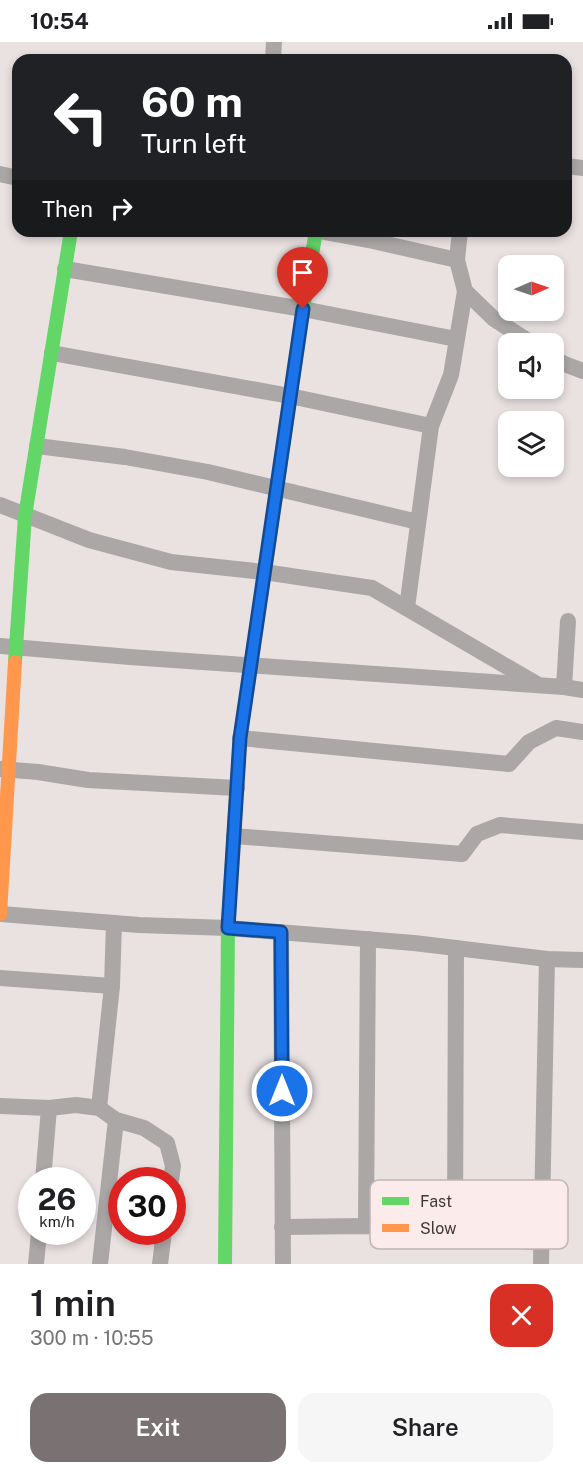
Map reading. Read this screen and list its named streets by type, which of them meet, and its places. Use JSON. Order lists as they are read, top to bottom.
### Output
{
  "legend": ["Fast", "Slow"],
  "north": "right",
  "page": {
    "status": "10:54",
    "turn": ["60 m", "Turn left"],
    "then": "Then",
    "speed": "26 km/h",
    "limit": "30",
    "heading": ["1 min", "300 m · 10:55"],
    "buttons": ["Exit", "Share"]
  }
}
